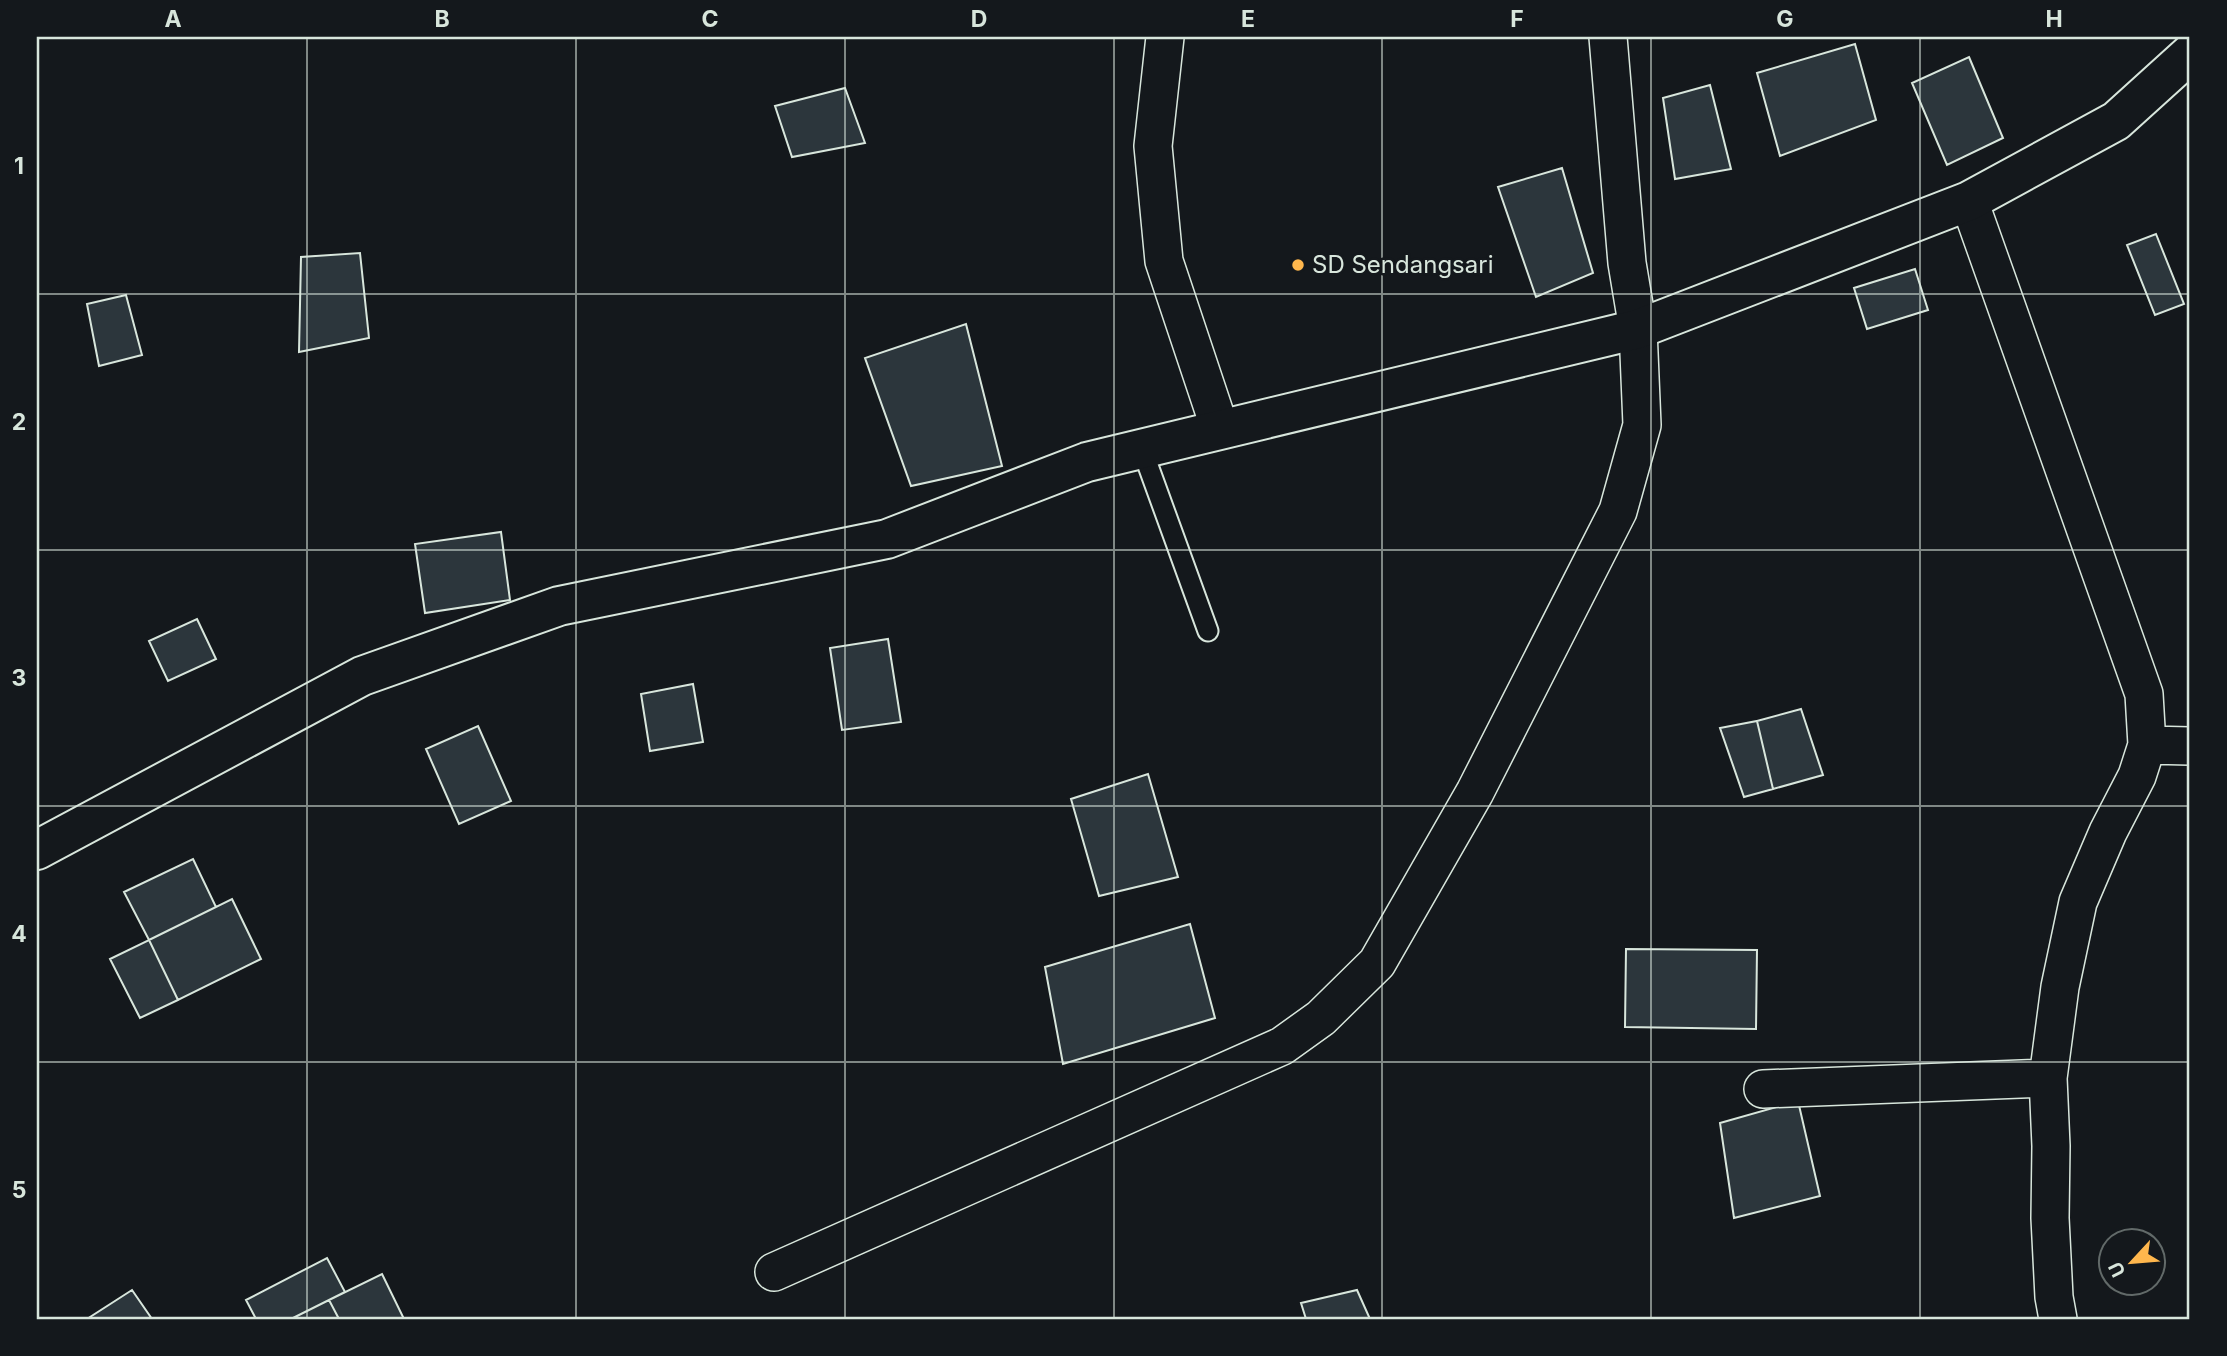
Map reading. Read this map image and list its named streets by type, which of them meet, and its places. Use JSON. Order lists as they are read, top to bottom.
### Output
{
  "places": ["SD Sendangsari"],
  "north": "bottom left",
  "grid": {
    "columns": [
      "A",
      "B",
      "C",
      "D",
      "E",
      "F",
      "G",
      "H"
    ],
    "rows": [
      "1",
      "2",
      "3",
      "4",
      "5"
    ]
  }
}
